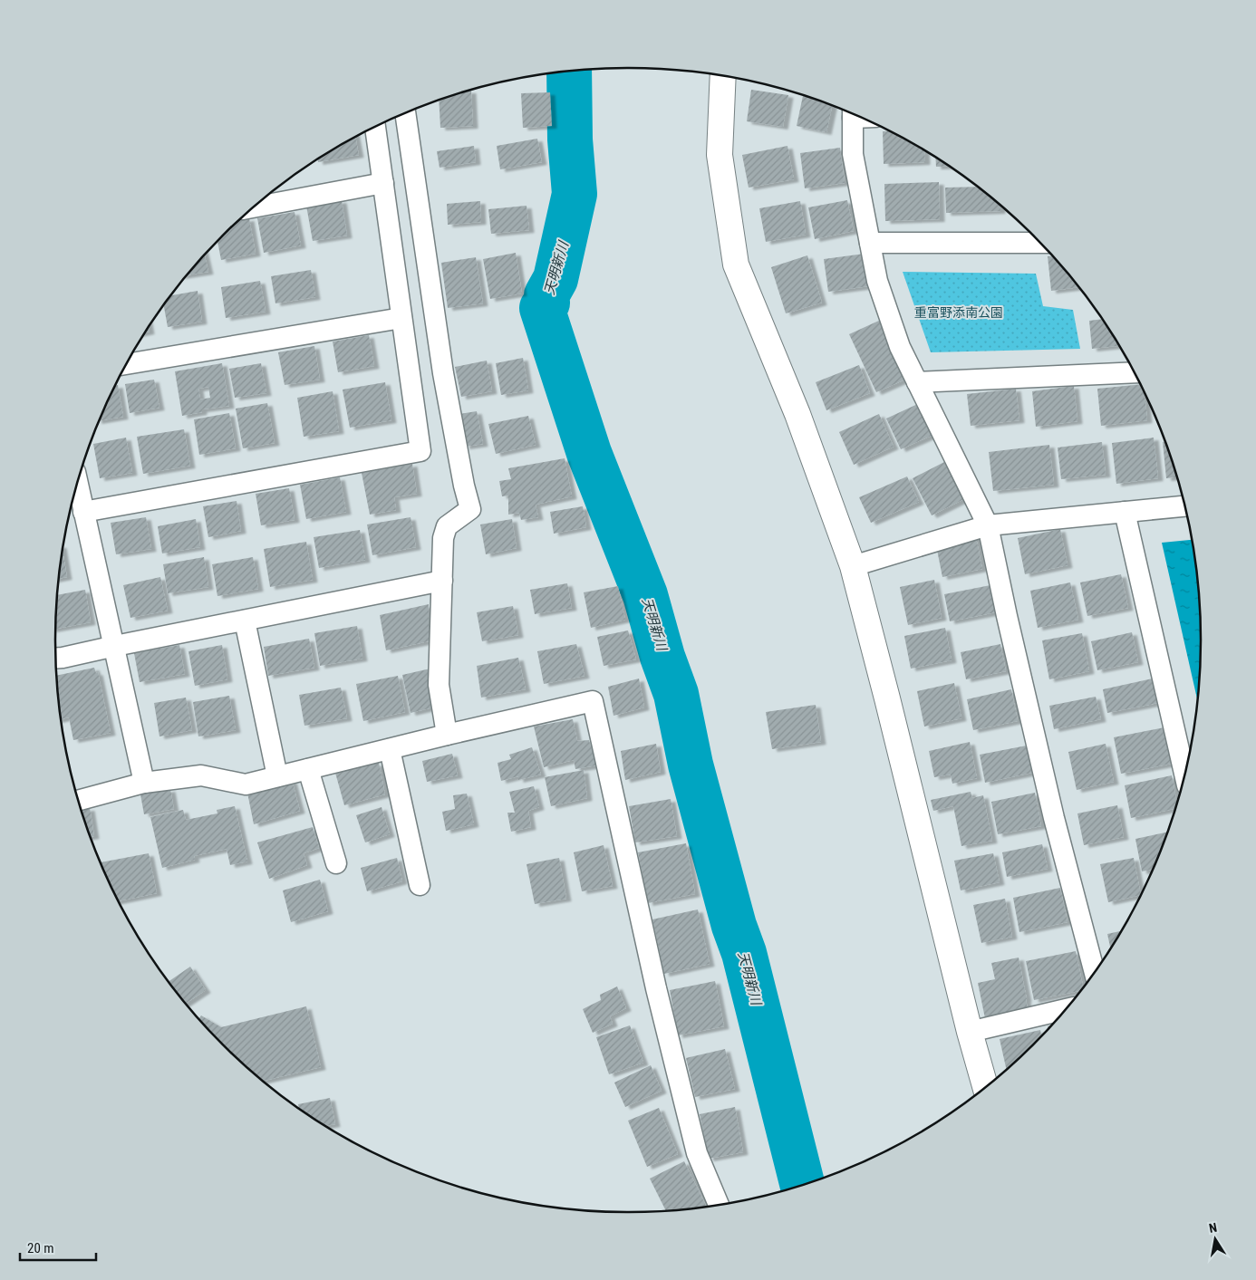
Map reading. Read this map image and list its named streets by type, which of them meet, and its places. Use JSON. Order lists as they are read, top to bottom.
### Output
{
  "water": ["天明新川"],
  "parks": ["重富野添南公園"],
  "scale_bar": "20 m",
  "north": "top"
}
